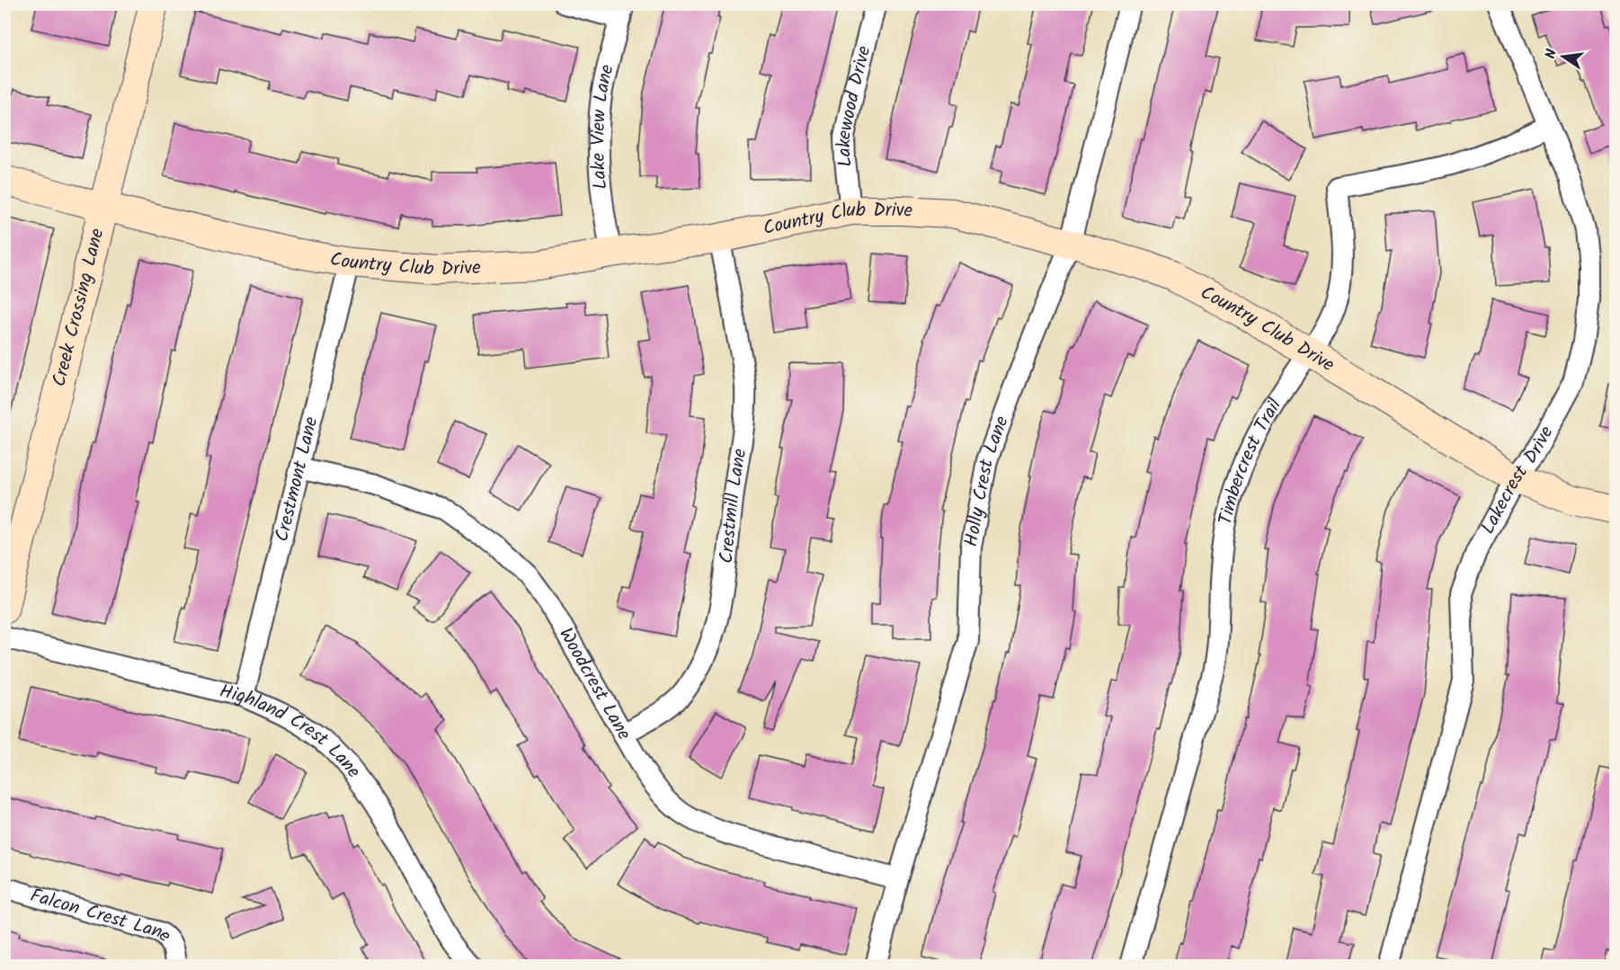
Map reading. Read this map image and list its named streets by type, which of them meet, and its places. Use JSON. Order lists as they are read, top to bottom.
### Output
{
  "streets": {
    "street": [
      "Lakewood Drive",
      "Lake View Lane",
      "Country Club Drive",
      "Creek Crossing Lane",
      "Timbercrest Trail",
      "Crestmont Lane",
      "Lakecrest Drive",
      "Holly Crest Lane",
      "Crestmill Lane",
      "Woodcrest Lane",
      "Highland Crest Lane",
      "Falcon Crest Lane"
    ]
  },
  "crossings": [
    ["Lakewood Drive", "Country Club Drive"],
    ["Lake View Lane", "Country Club Drive"],
    ["Country Club Drive", "Creek Crossing Lane"],
    ["Country Club Drive", "Timbercrest Trail"],
    ["Country Club Drive", "Crestmont Lane"],
    ["Country Club Drive", "Lakecrest Drive"],
    ["Country Club Drive", "Holly Crest Lane"],
    ["Country Club Drive", "Crestmill Lane"],
    ["Timbercrest Trail", "Lakecrest Drive"],
    ["Crestmont Lane", "Woodcrest Lane"],
    ["Crestmont Lane", "Highland Crest Lane"],
    ["Holly Crest Lane", "Woodcrest Lane"],
    ["Crestmill Lane", "Woodcrest Lane"]
  ],
  "north": "left"
}
